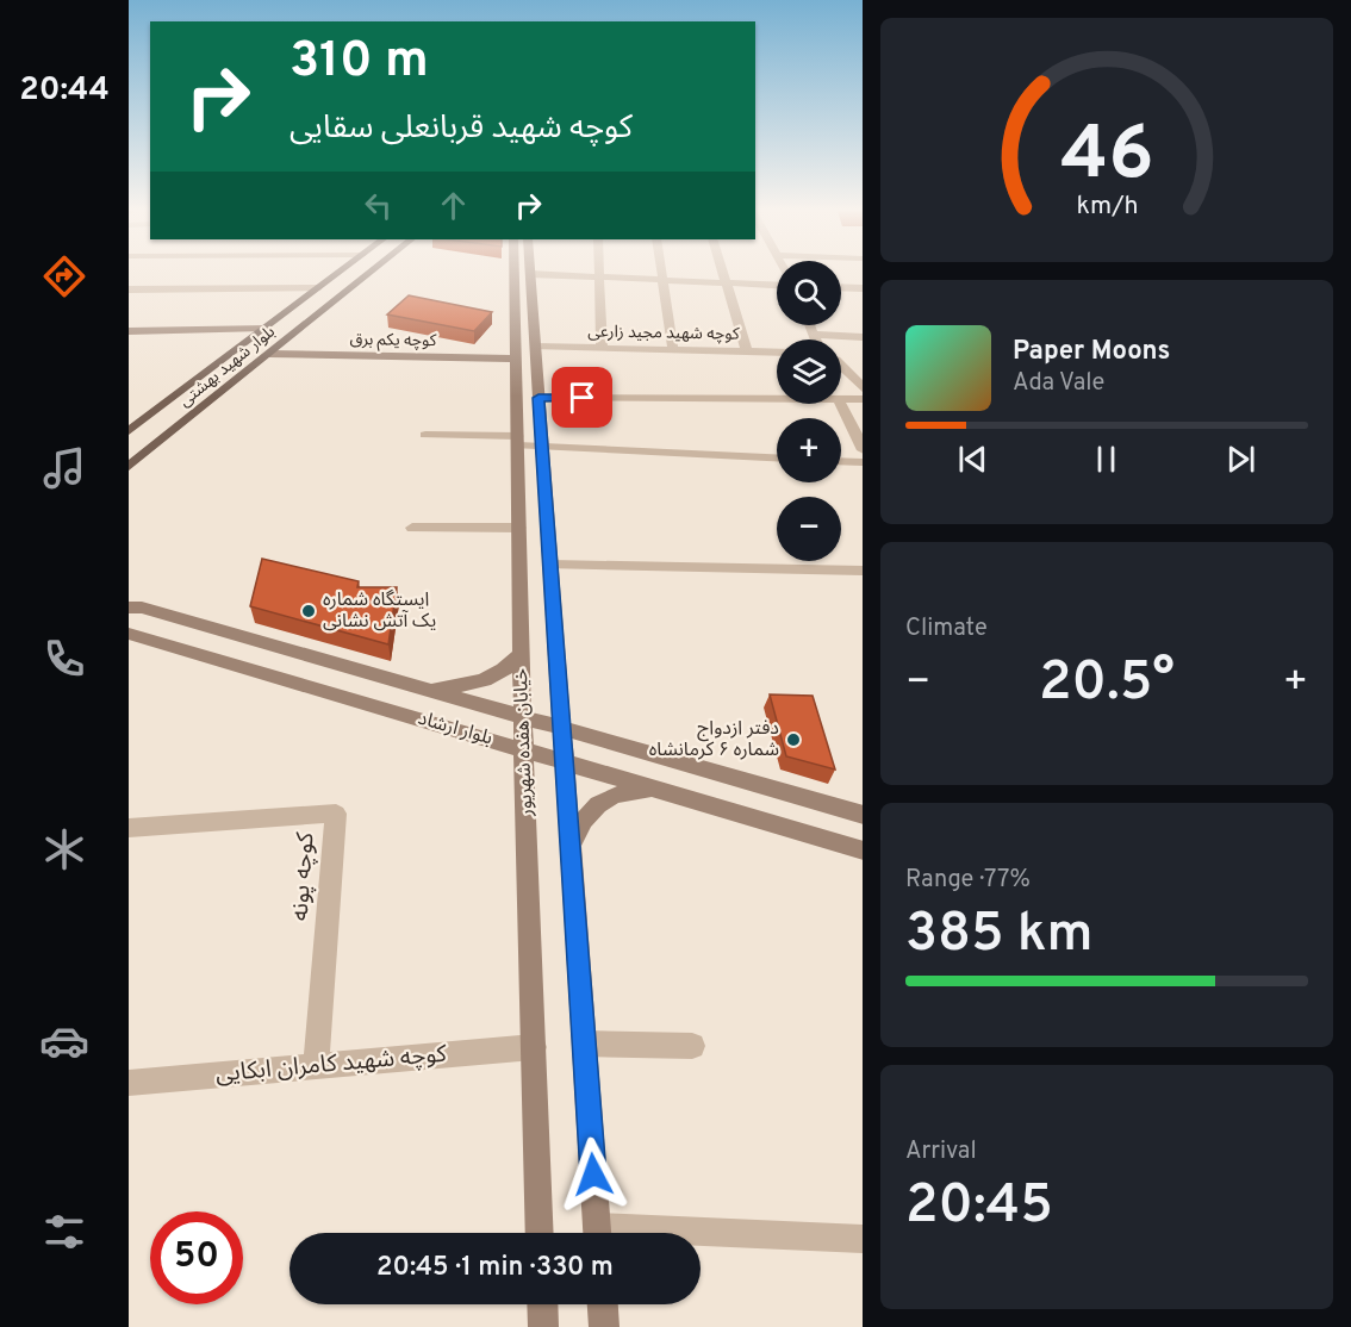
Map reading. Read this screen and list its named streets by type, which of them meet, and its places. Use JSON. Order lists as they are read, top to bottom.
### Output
{
  "streets": {
    "main road": [
      "کوچه یکم برق",
      "بلوار شهید بهشتی",
      "بلوار ارشاد",
      "خیابان هفده شهریور"
    ],
    "street": ["کوچه شهید مجید زارعی", "کوچه پونه", "کوچه شهید کامران ابکایی"]
  },
  "crossings": [
    ["کوچه شهید مجید زارعی", "خیابان هفده شهریور"],
    ["کوچه یکم برق", "بلوار شهید بهشتی"],
    ["کوچه یکم برق", "خیابان هفده شهریور"],
    ["بلوار ارشاد", "خیابان هفده شهریور"],
    ["خیابان هفده شهریور", "کوچه شهید کامران ابکایی"],
    ["کوچه پونه", "کوچه شهید کامران ابکایی"]
  ],
  "places": ["ایستگاه شماره یک آتش نشانی", "دفتر ازدواج شماره ۶ کرمانشاه"],
  "page": {
    "tabs": "20:44",
    "turn": ["310 m", "کوچه شهید قربانعلی سقایی"],
    "map_buttons": ["+", "−"],
    "song": ["Paper Moons", "Ada Vale"],
    "tile": [
      "Climate",
      ["Range · 77%", "385 km"],
      ["Arrival", "20:45"]
    ],
    "heat": ["−", "20.5°", "+"],
    "limit": "50",
    "trip": "20:45 · 1 min · 330 m",
    "gauge": ["46", "km/h"]
  }
}
